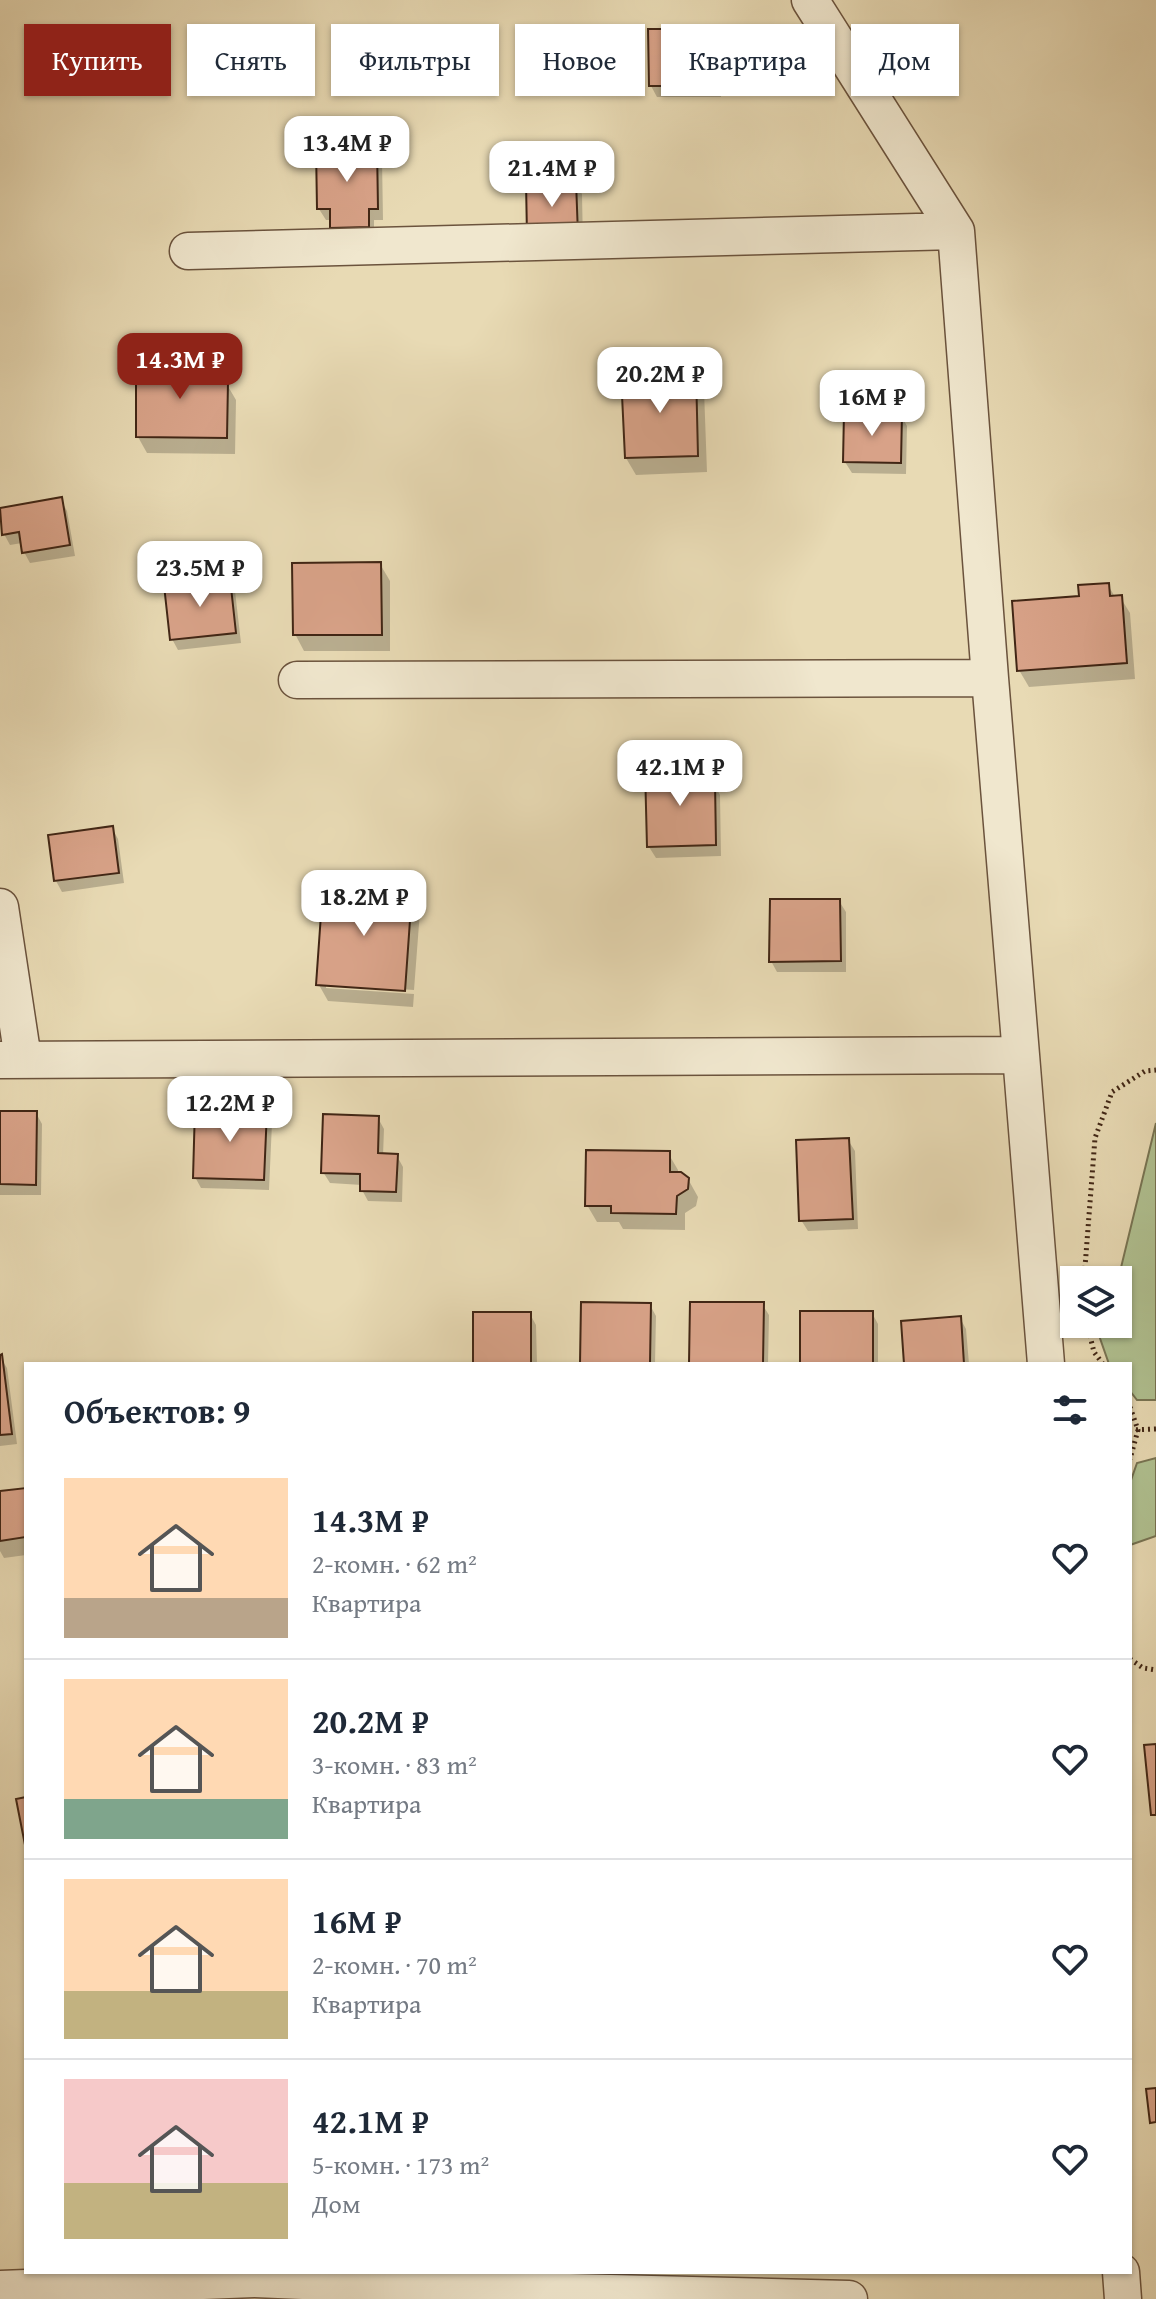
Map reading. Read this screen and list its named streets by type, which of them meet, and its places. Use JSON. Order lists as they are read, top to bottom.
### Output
{
  "page": {
    "chip": [
      "Купить",
      "Снять",
      "Фильтры",
      "Новое",
      "Квартира",
      "Дом"
    ],
    "price": [
      "13.4M ₽",
      "21.4M ₽",
      "14.3M ₽",
      "20.2M ₽",
      "16M ₽",
      "23.5M ₽",
      "42.1M ₽",
      "18.2M ₽",
      "12.2M ₽"
    ],
    "heading": "Объектов: 9",
    "list": [
      {
        "name": "14.3M ₽",
        "note": "2-комн. · 62 m² · Квартира"
      },
      {
        "name": "20.2M ₽",
        "note": "3-комн. · 83 m² · Квартира"
      },
      {
        "name": "16M ₽",
        "note": "2-комн. · 70 m² · Квартира"
      },
      {
        "name": "42.1M ₽",
        "note": "5-комн. · 173 m² · Дом"
      }
    ]
  }
}
